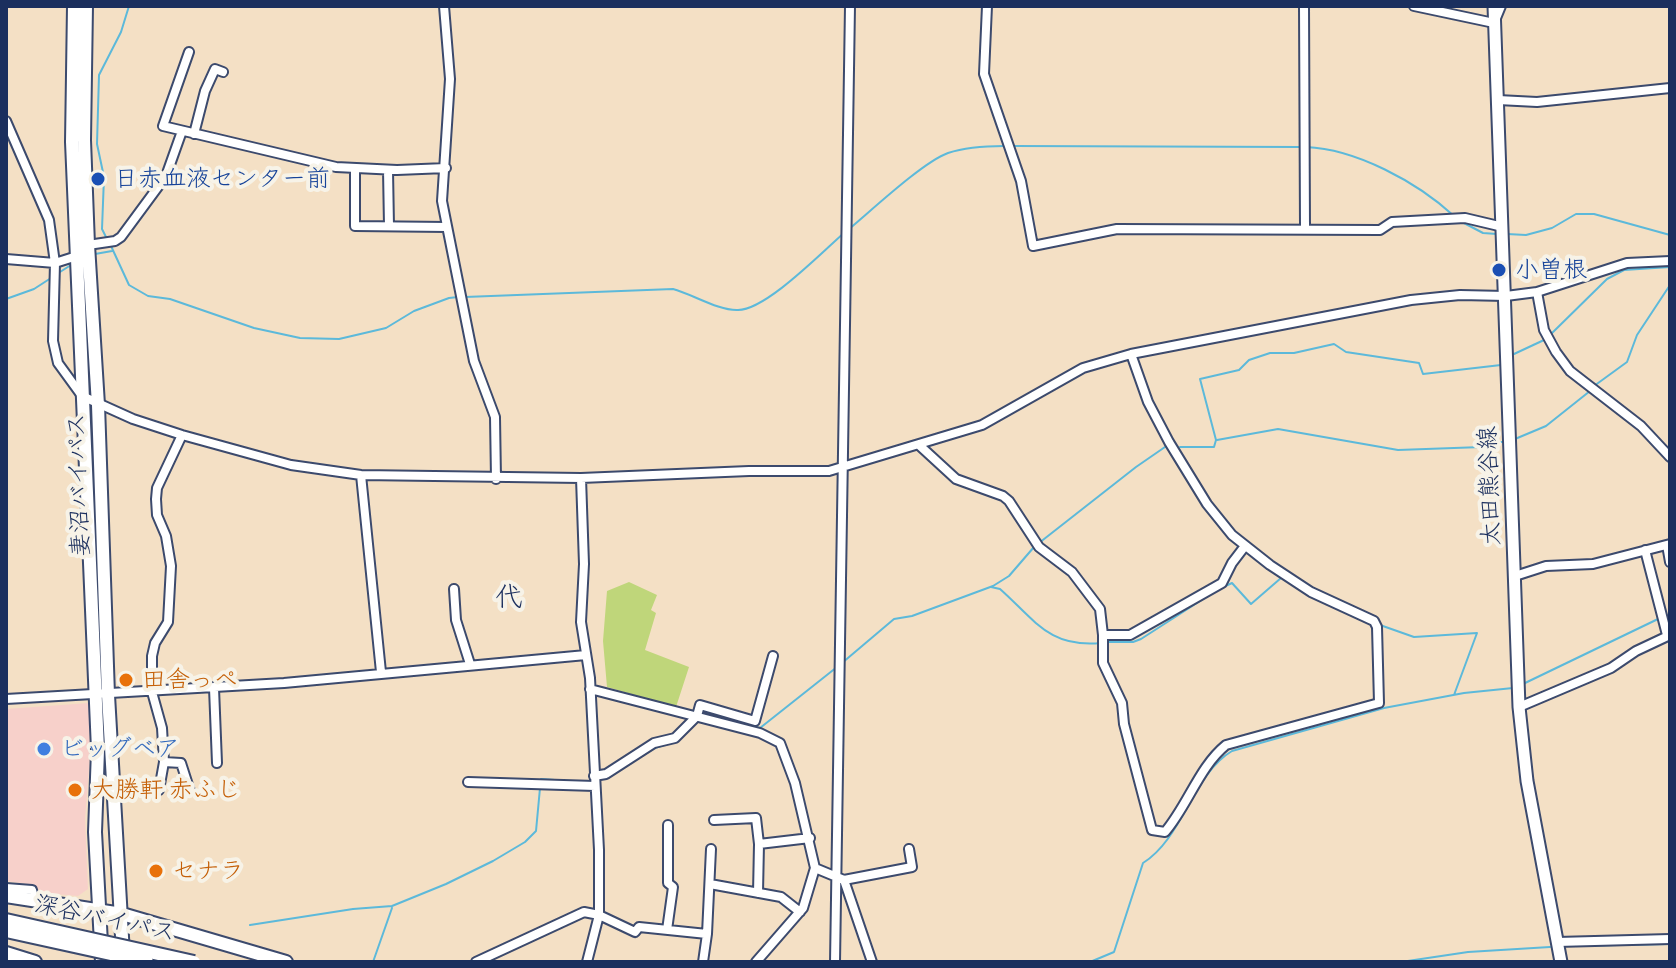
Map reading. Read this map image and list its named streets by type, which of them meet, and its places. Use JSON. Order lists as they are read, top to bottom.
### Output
{
  "streets": {
    "highway": ["妻沼バイパス", "深谷バイパス"],
    "main road": ["太田熊谷線"]
  },
  "districts": ["代"],
  "places": [
    "日赤血液センター前",
    "小曽根",
    "田舎っぺ",
    "ビッグベア",
    "大勝軒 赤ふじ",
    "セナラ"
  ]
}
